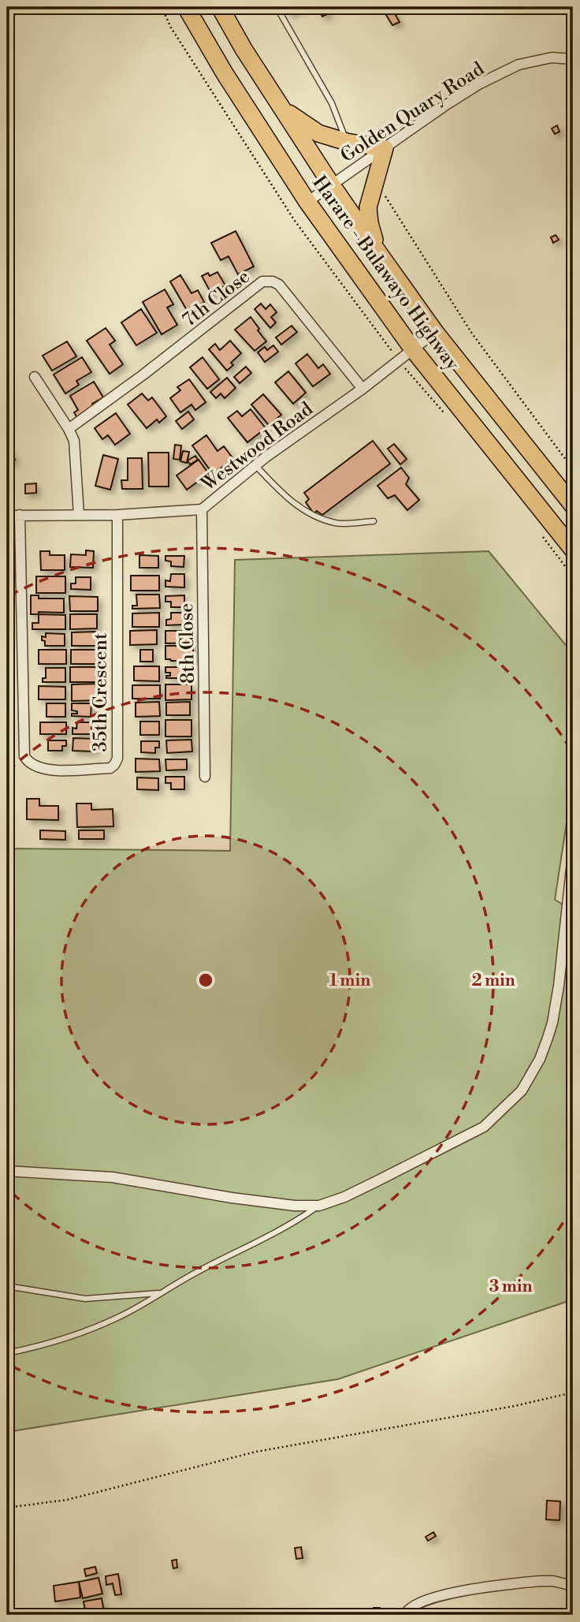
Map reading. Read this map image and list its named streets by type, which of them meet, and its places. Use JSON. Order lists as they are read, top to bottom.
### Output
{
  "streets": {
    "highway": ["Harare - Bulawayo Highway"],
    "street": [
      "Golden Quary Road",
      "7th Close",
      "Westwood Road",
      "8th Close",
      "35th Crescent"
    ]
  },
  "crossings": [
    ["Golden Quary Road", "Harare - Bulawayo Highway"],
    ["Harare - Bulawayo Highway", "Westwood Road"],
    ["7th Close", "Westwood Road"],
    ["Westwood Road", "8th Close"],
    ["Westwood Road", "35th Crescent"]
  ],
  "rings": ["1 min", "2 min", "3 min"]
}
